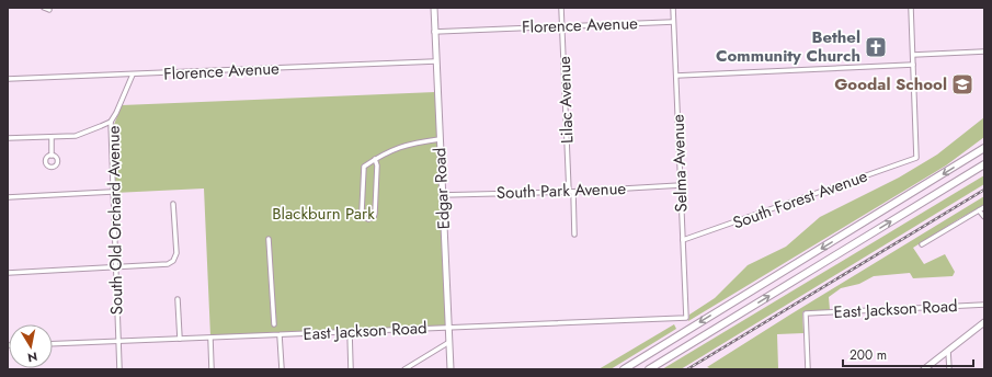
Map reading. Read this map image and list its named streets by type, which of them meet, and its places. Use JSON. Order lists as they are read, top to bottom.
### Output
{
  "streets": {
    "street": [
      "Florence Avenue",
      "Lilac Avenue",
      "Selma Avenue",
      "Edgar Road",
      "South Park Avenue",
      "South Forest Avenue",
      "South Old Orchard Avenue",
      "East Jackson Road"
    ]
  },
  "crossings": [
    ["Florence Avenue", "Lilac Avenue"],
    ["Florence Avenue", "Selma Avenue"],
    ["Florence Avenue", "Edgar Road"],
    ["Florence Avenue", "South Old Orchard Avenue"],
    ["Lilac Avenue", "South Park Avenue"],
    ["Selma Avenue", "South Park Avenue"],
    ["Selma Avenue", "South Forest Avenue"],
    ["Selma Avenue", "East Jackson Road"],
    ["Edgar Road", "South Park Avenue"],
    ["Edgar Road", "East Jackson Road"],
    ["South Old Orchard Avenue", "East Jackson Road"]
  ],
  "parks": ["Blackburn Park"],
  "places": {
    "church": ["Bethel Community Church"],
    "school or university": ["Goodal School"]
  },
  "scale_bar": "200 m",
  "north": "bottom"
}
